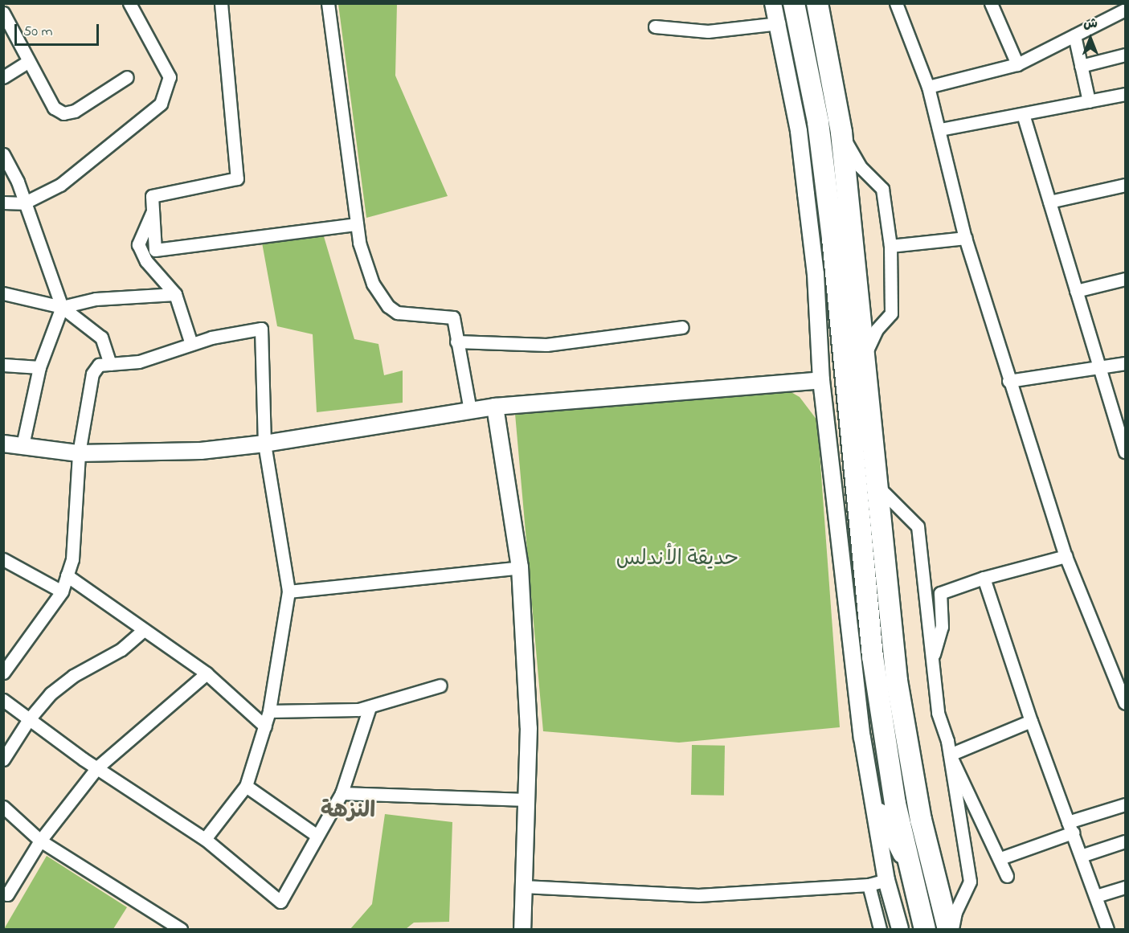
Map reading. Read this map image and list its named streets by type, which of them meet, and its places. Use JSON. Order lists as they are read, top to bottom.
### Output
{
  "districts": ["النزهة"],
  "parks": ["حديقة الأندلس"],
  "scale_bar": "50 m",
  "north": "top"
}
